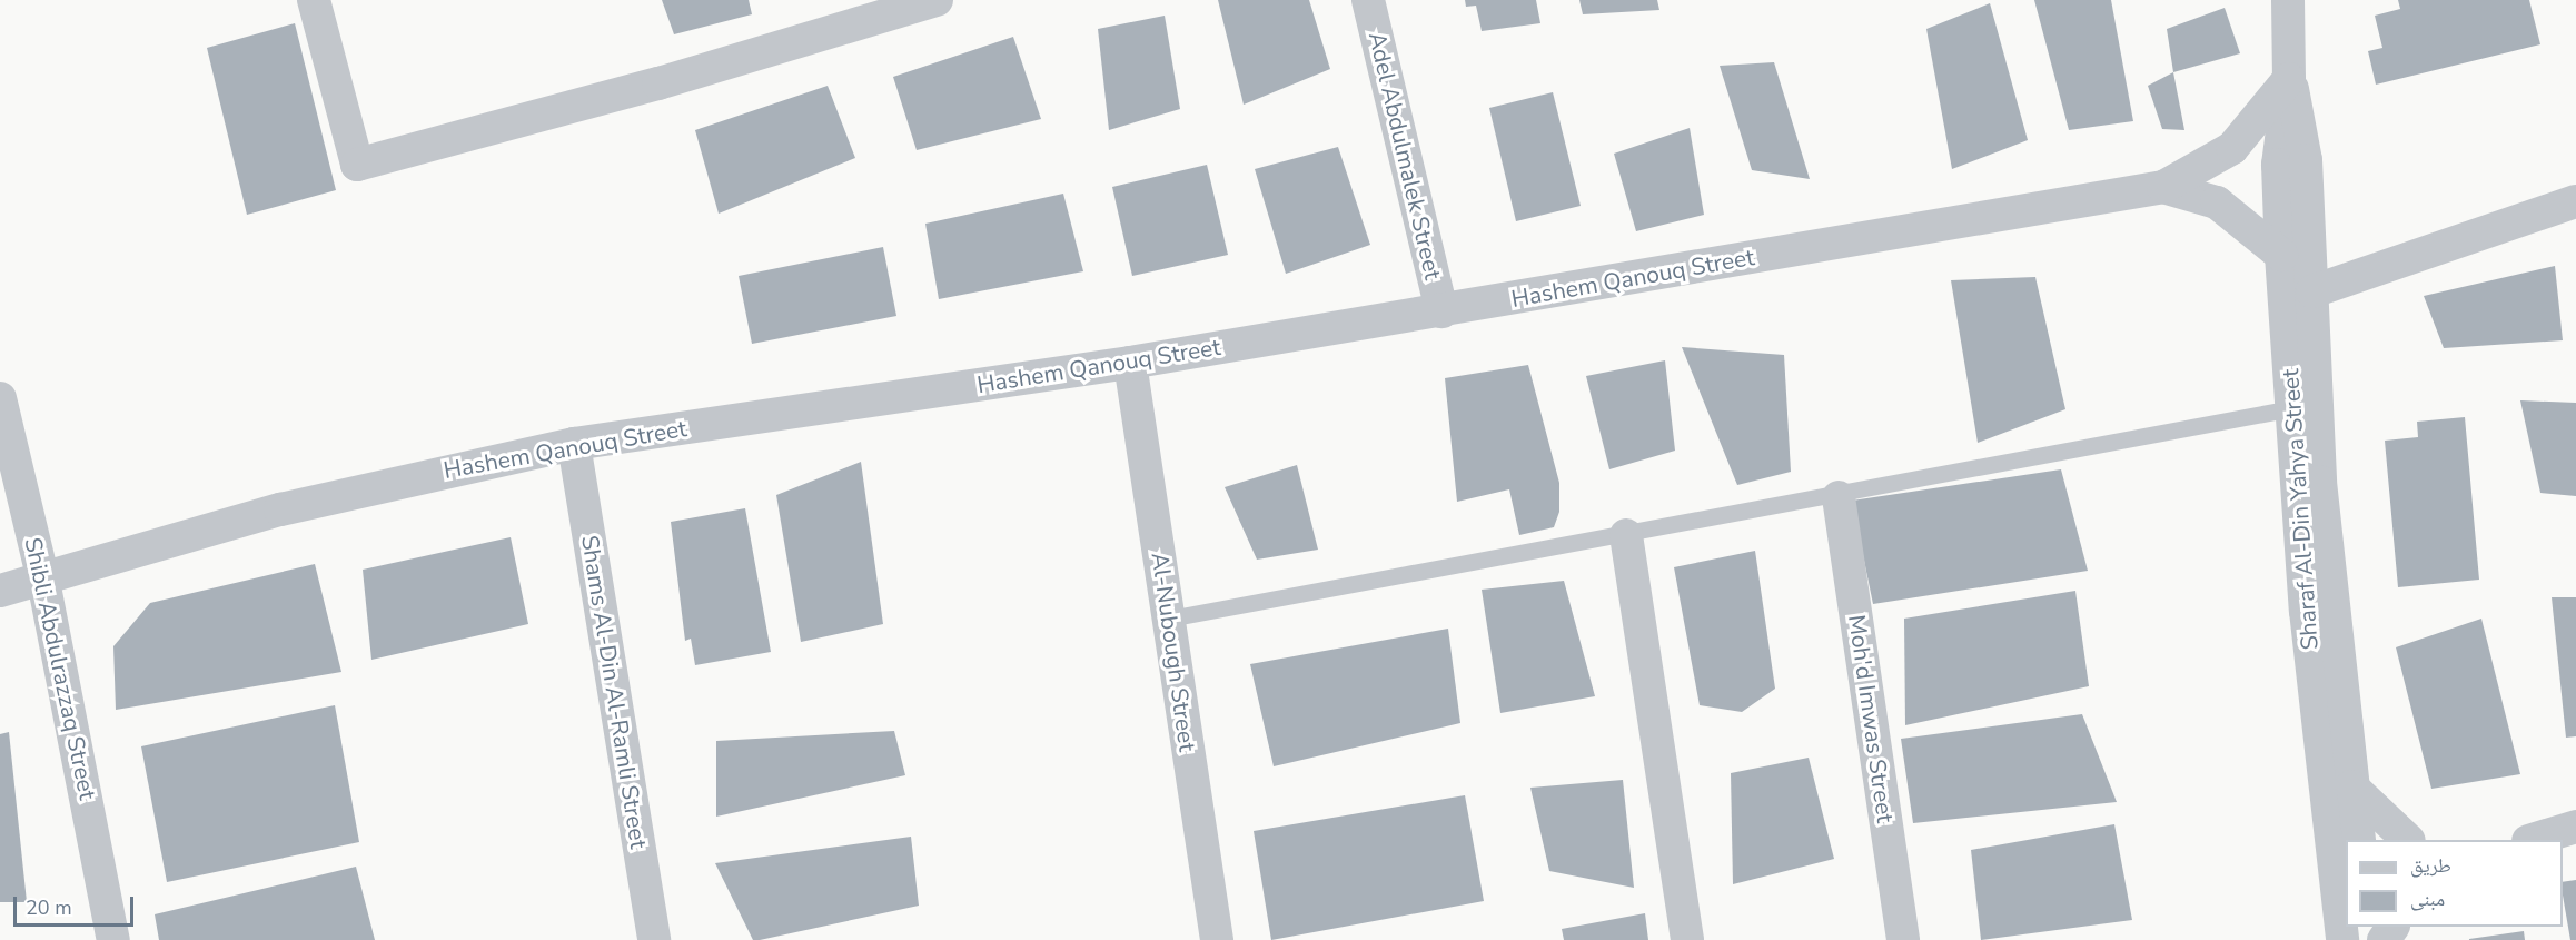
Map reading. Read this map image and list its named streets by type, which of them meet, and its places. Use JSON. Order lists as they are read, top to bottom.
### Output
{
  "streets": {
    "street": [
      "Adel Abdulmalek Street",
      "Hashem Qanouq Street",
      "Sharaf Al-Din Yahya Street",
      "Al-Nubough Street",
      "Shibli Abdulrazzaq Street",
      "Shams Al-Din Al-Ramli Street",
      "Moh'd Imwas Street"
    ]
  },
  "crossings": [
    ["Adel Abdulmalek Street", "Hashem Qanouq Street"],
    ["Hashem Qanouq Street", "Sharaf Al-Din Yahya Street"],
    ["Hashem Qanouq Street", "Al-Nubough Street"],
    ["Hashem Qanouq Street", "Shibli Abdulrazzaq Street"],
    ["Hashem Qanouq Street", "Shams Al-Din Al-Ramli Street"]
  ],
  "legend": ["طريق", "مبنى"],
  "scale_bar": "20 m"
}
